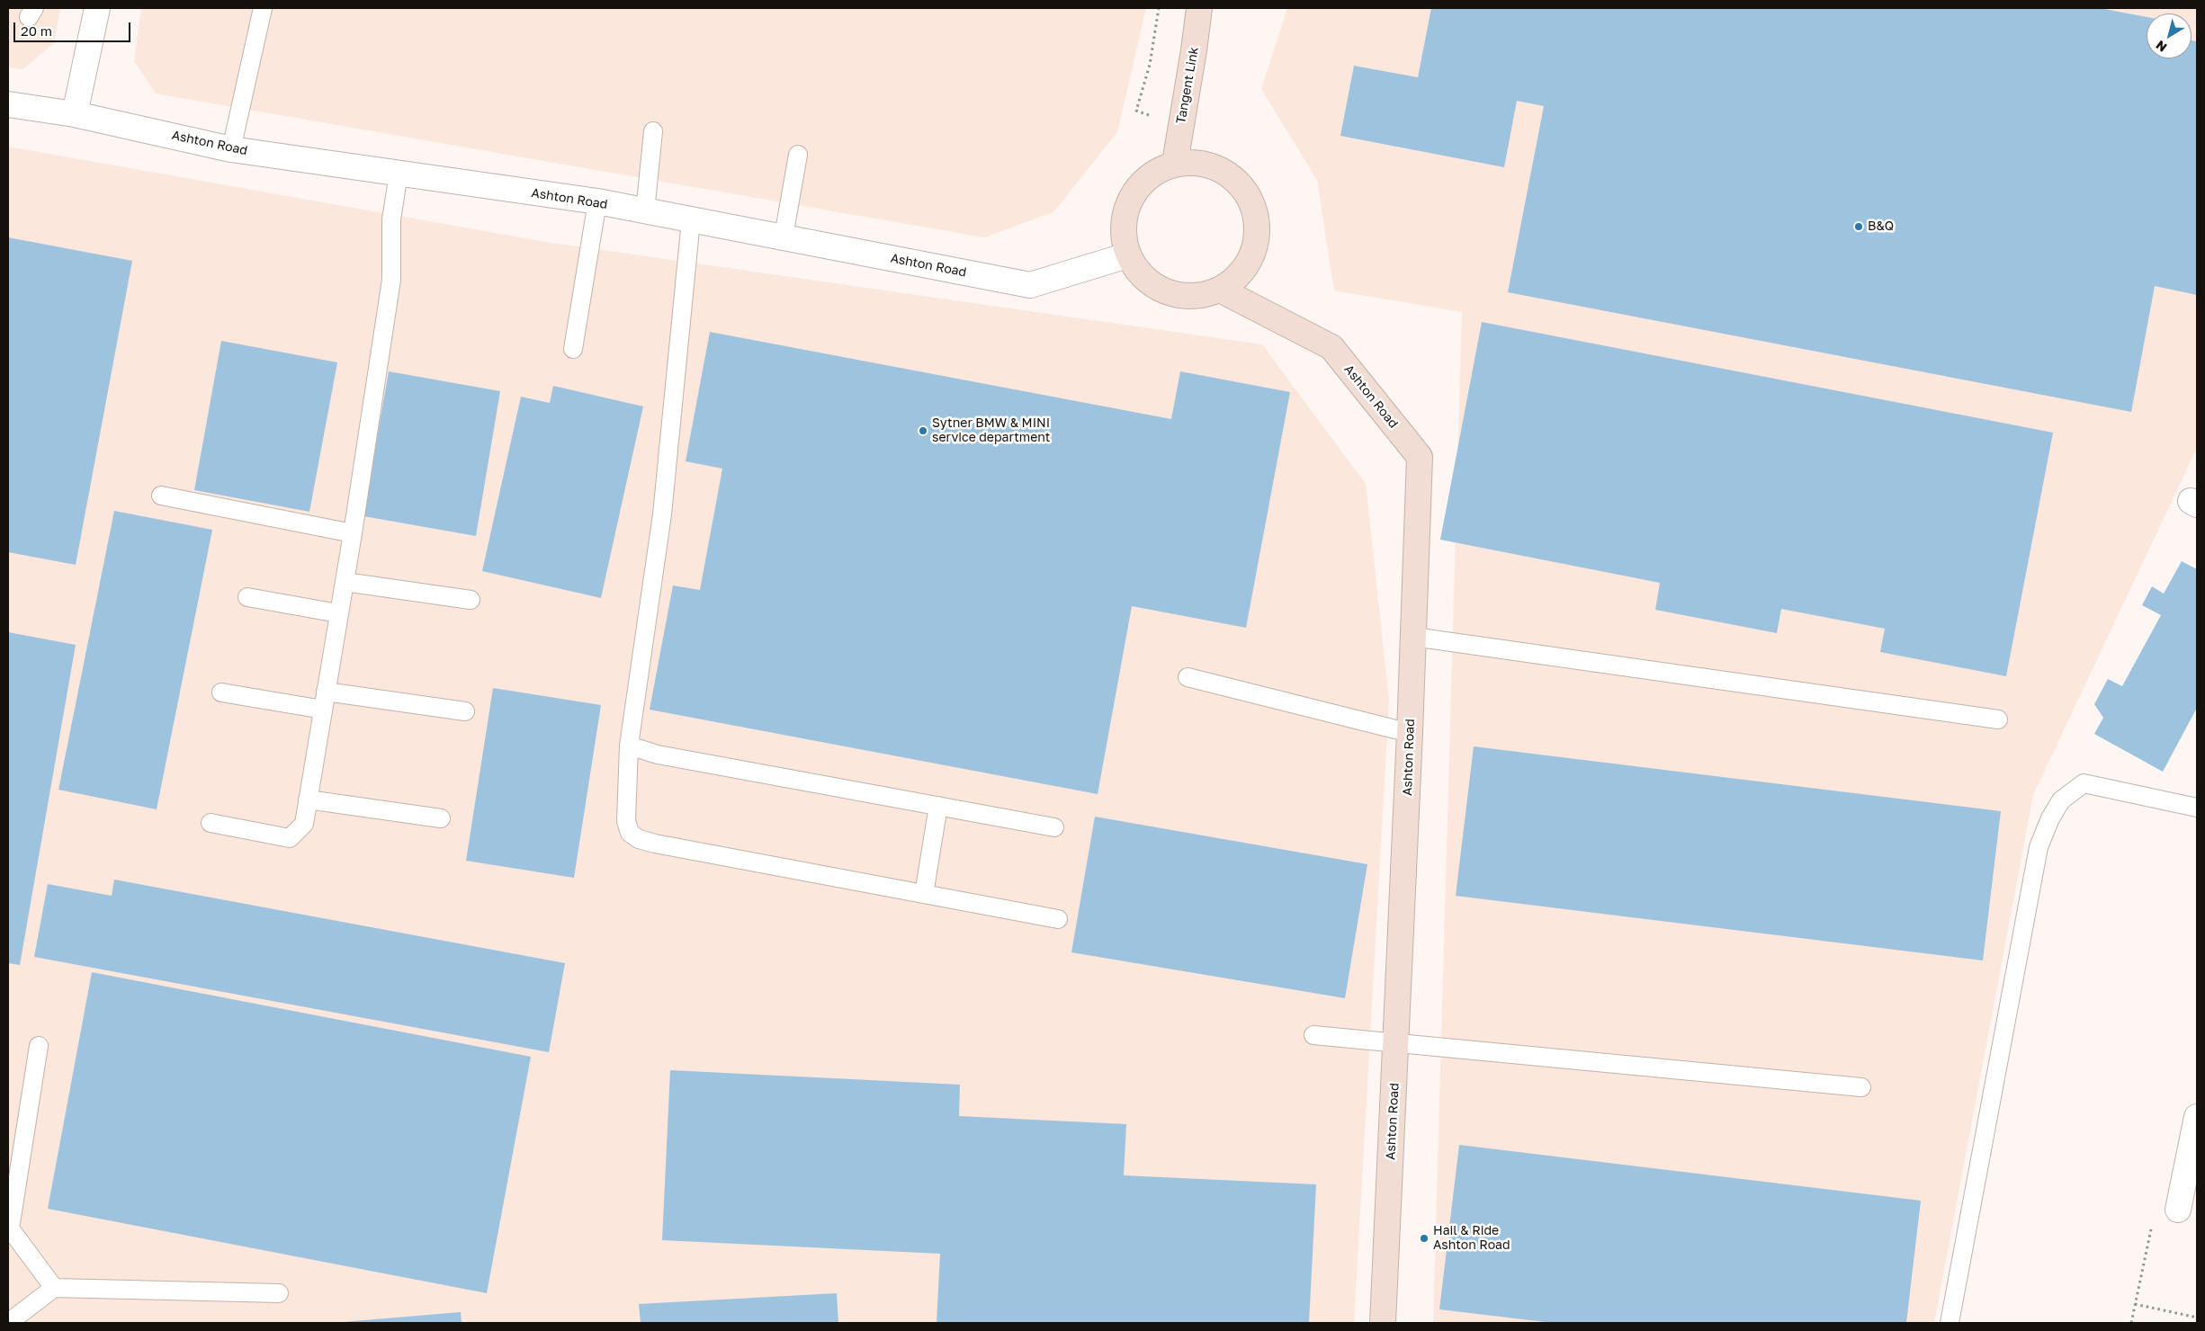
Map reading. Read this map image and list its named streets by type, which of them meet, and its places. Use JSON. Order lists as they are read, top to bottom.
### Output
{
  "streets": {
    "street": ["Tangent Link", "Ashton Road"]
  },
  "crossings": [
    ["Tangent Link", "Ashton Road"]
  ],
  "places": ["B&Q", "Sytner BMW & MINI service department", "Hail & Ride Ashton Road"],
  "scale_bar": "20 m",
  "north": "bottom left"
}
